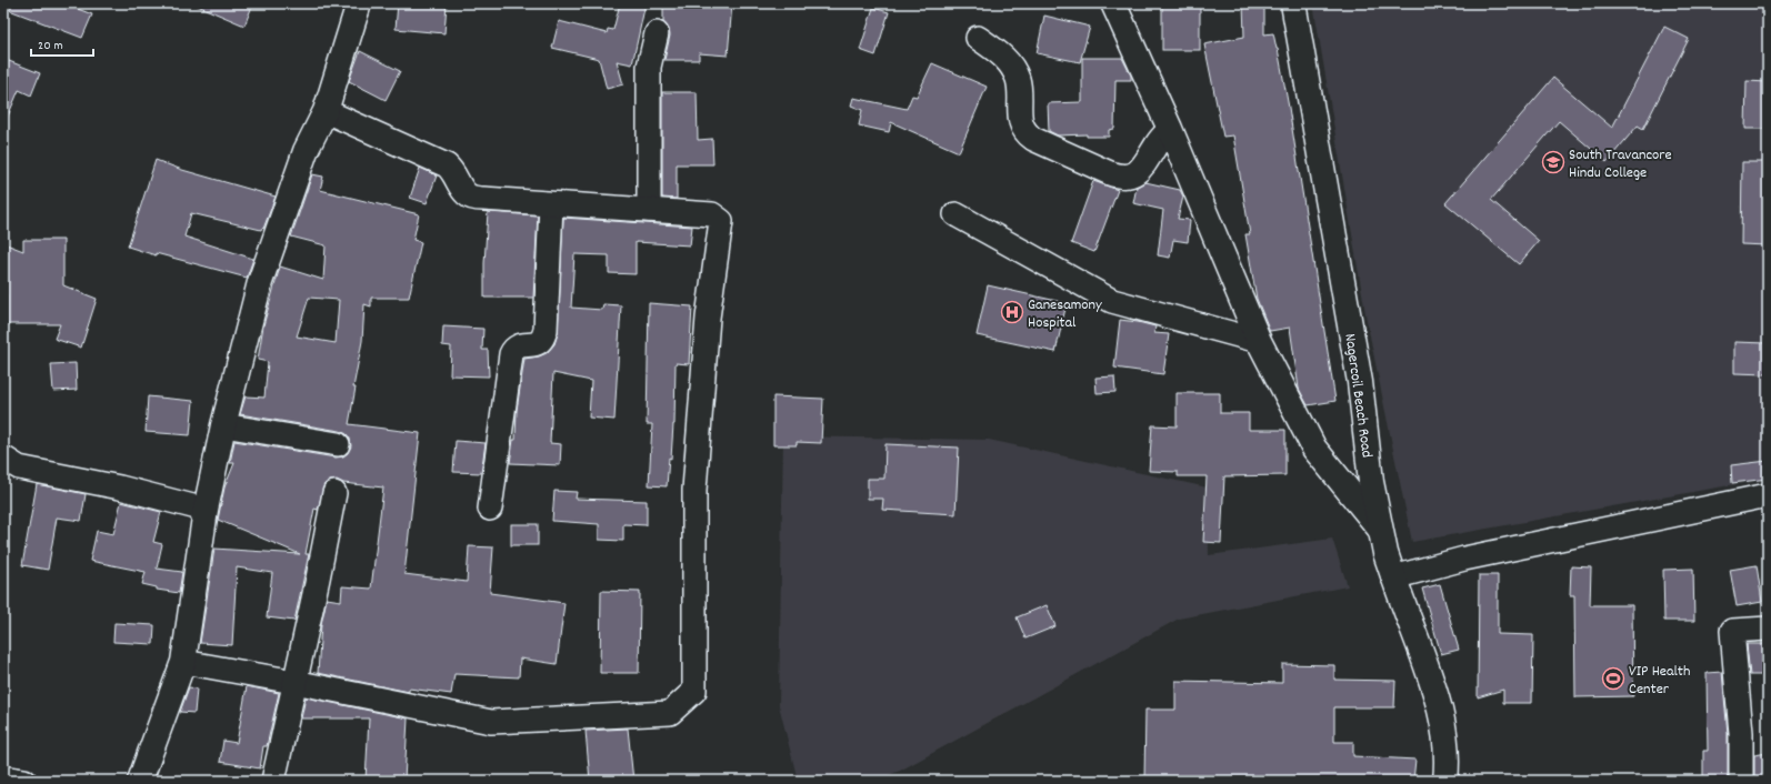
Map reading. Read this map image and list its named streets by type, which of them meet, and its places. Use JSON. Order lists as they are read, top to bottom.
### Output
{
  "streets": {
    "street": ["Nagercoil Beach Road"]
  },
  "places": {
    "school or university": ["South Travancore Hindu College"],
    "hospital": ["Ganesamony Hospital"],
    "sports": ["VIP Health Center"]
  },
  "scale_bar": "20 m"
}
